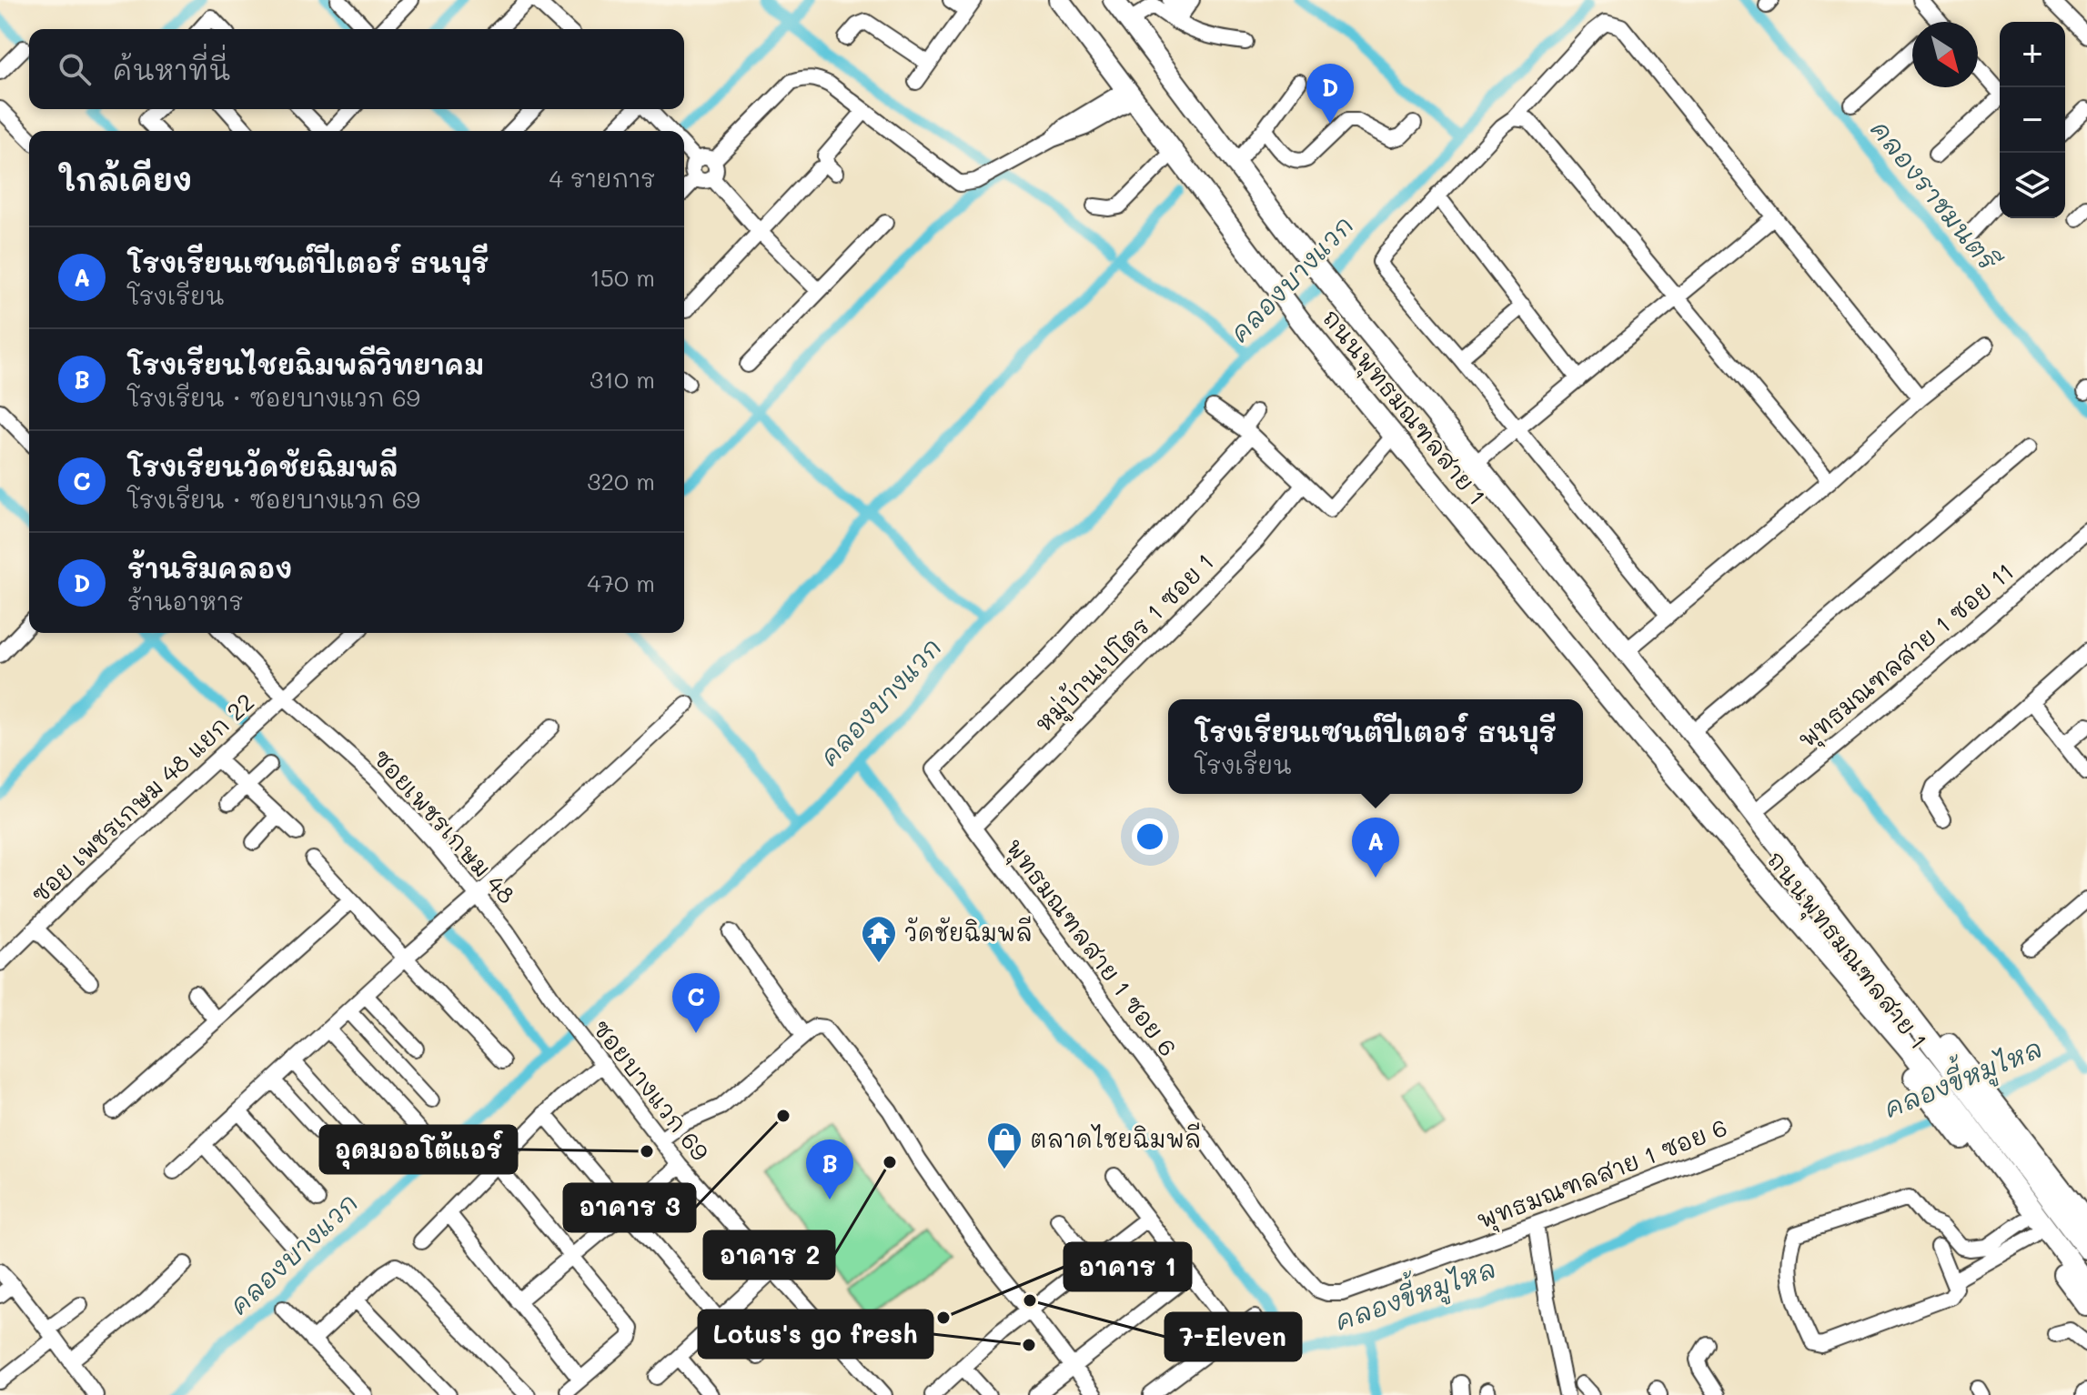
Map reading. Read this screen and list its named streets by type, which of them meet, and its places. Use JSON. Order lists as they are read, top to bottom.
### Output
{
  "streets": {
    "main road": ["ถนนพุทธมณฑลสาย 1"],
    "street": [
      "หมู่บ้านเปโตร 1 ซอย 1",
      "พุทธมณฑลสาย 1 ซอย 11",
      "ซอย เพชรเกษม 48 แยก 22",
      "ซอยเพชรเกษม 48",
      "พุทธมณฑลสาย 1 ซอย 6",
      "ซอยบางแวก 69"
    ]
  },
  "crossings": [
    ["ถนนพุทธมณฑลสาย 1", "พุทธมณฑลสาย 1 ซอย 11"],
    ["หมู่บ้านเปโตร 1 ซอย 1", "พุทธมณฑลสาย 1 ซอย 6"],
    ["ซอย เพชรเกษม 48 แยก 22", "ซอยเพชรเกษม 48"],
    ["ซอยเพชรเกษม 48", "ซอยบางแวก 69"]
  ],
  "water": ["คลองราชมนตรี", "คลองบางแวก", "คลองขี้หมูไหล"],
  "places": {
    "temple": ["วัดชัยฉิมพลี"],
    "other": [
      "อาคาร 3",
      "อุดมออโต้แอร์",
      "อาคาร 2",
      "7-Eleven",
      "อาคาร 1",
      "Lotus's go fresh"
    ],
    "shop": ["ตลาดไชยฉิมพลี"]
  },
  "north": "bottom right",
  "page": {
    "map_buttons": ["+", "−"],
    "search": "ค้นหาที่นี่",
    "pins": [
      "D",
      "A",
      "C",
      "B"
    ],
    "heading": ["ใกล้เคียง", "4 รายการ"],
    "list": [
      {
        "mark": "A",
        "name": "โรงเรียนเซนต์ปีเตอร์ ธนบุรี",
        "note": "โรงเรียน",
        "value": "150 m"
      },
      {
        "mark": "B",
        "name": "โรงเรียนไชยฉิมพลีวิทยาคม",
        "note": "โรงเรียน · ซอยบางแวก 69",
        "value": "310 m"
      },
      {
        "mark": "C",
        "name": "โรงเรียนวัดชัยฉิมพลี",
        "note": "โรงเรียน · ซอยบางแวก 69",
        "value": "320 m"
      },
      {
        "mark": "D",
        "name": "ร้านริมคลอง",
        "note": "ร้านอาหาร",
        "value": "470 m"
      }
    ],
    "popup": ["โรงเรียนเซนต์ปีเตอร์ ธนบุรี", "โรงเรียน"]
  }
}
